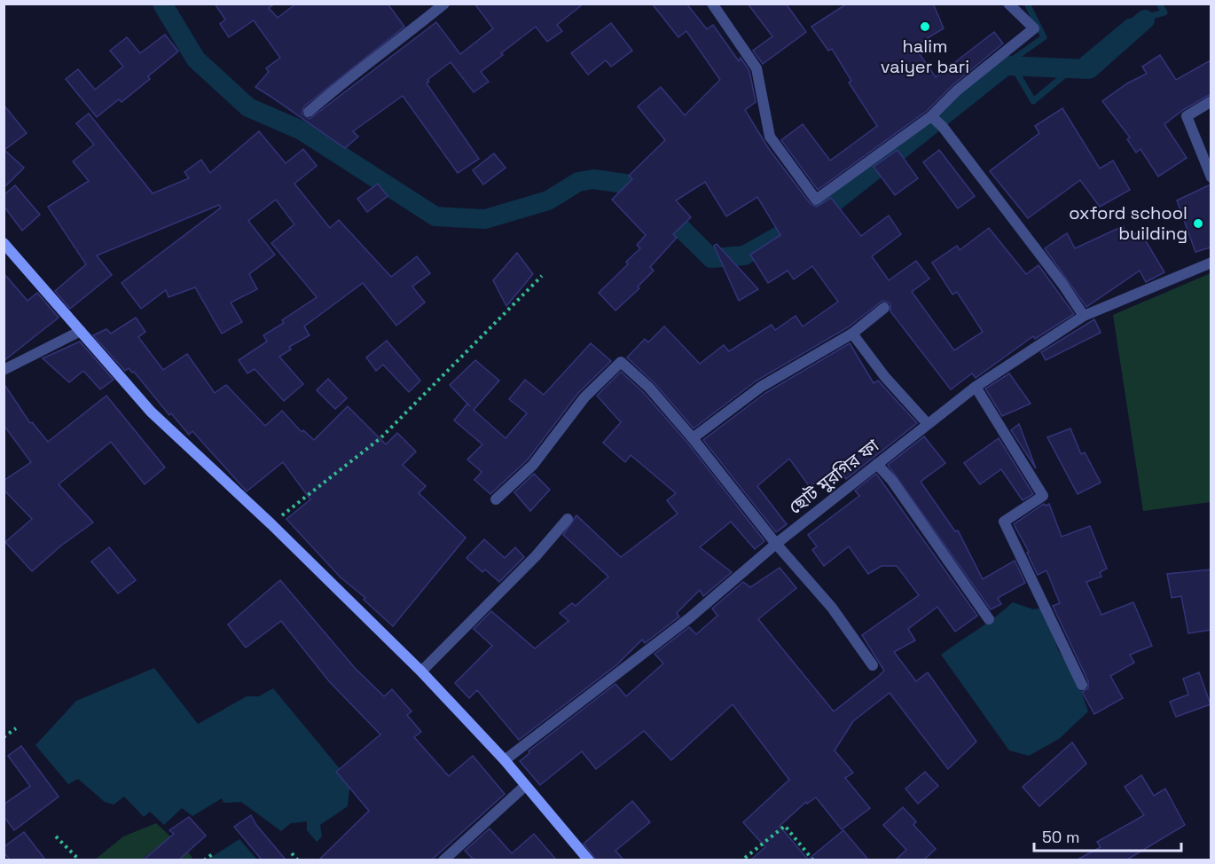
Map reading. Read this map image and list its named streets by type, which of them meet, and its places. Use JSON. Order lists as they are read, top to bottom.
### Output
{
  "streets": {
    "street": ["ছোট মুরগির ফা"]
  },
  "places": ["halim vaiyer bari", "oxford school building"],
  "scale_bar": "50 m"
}
